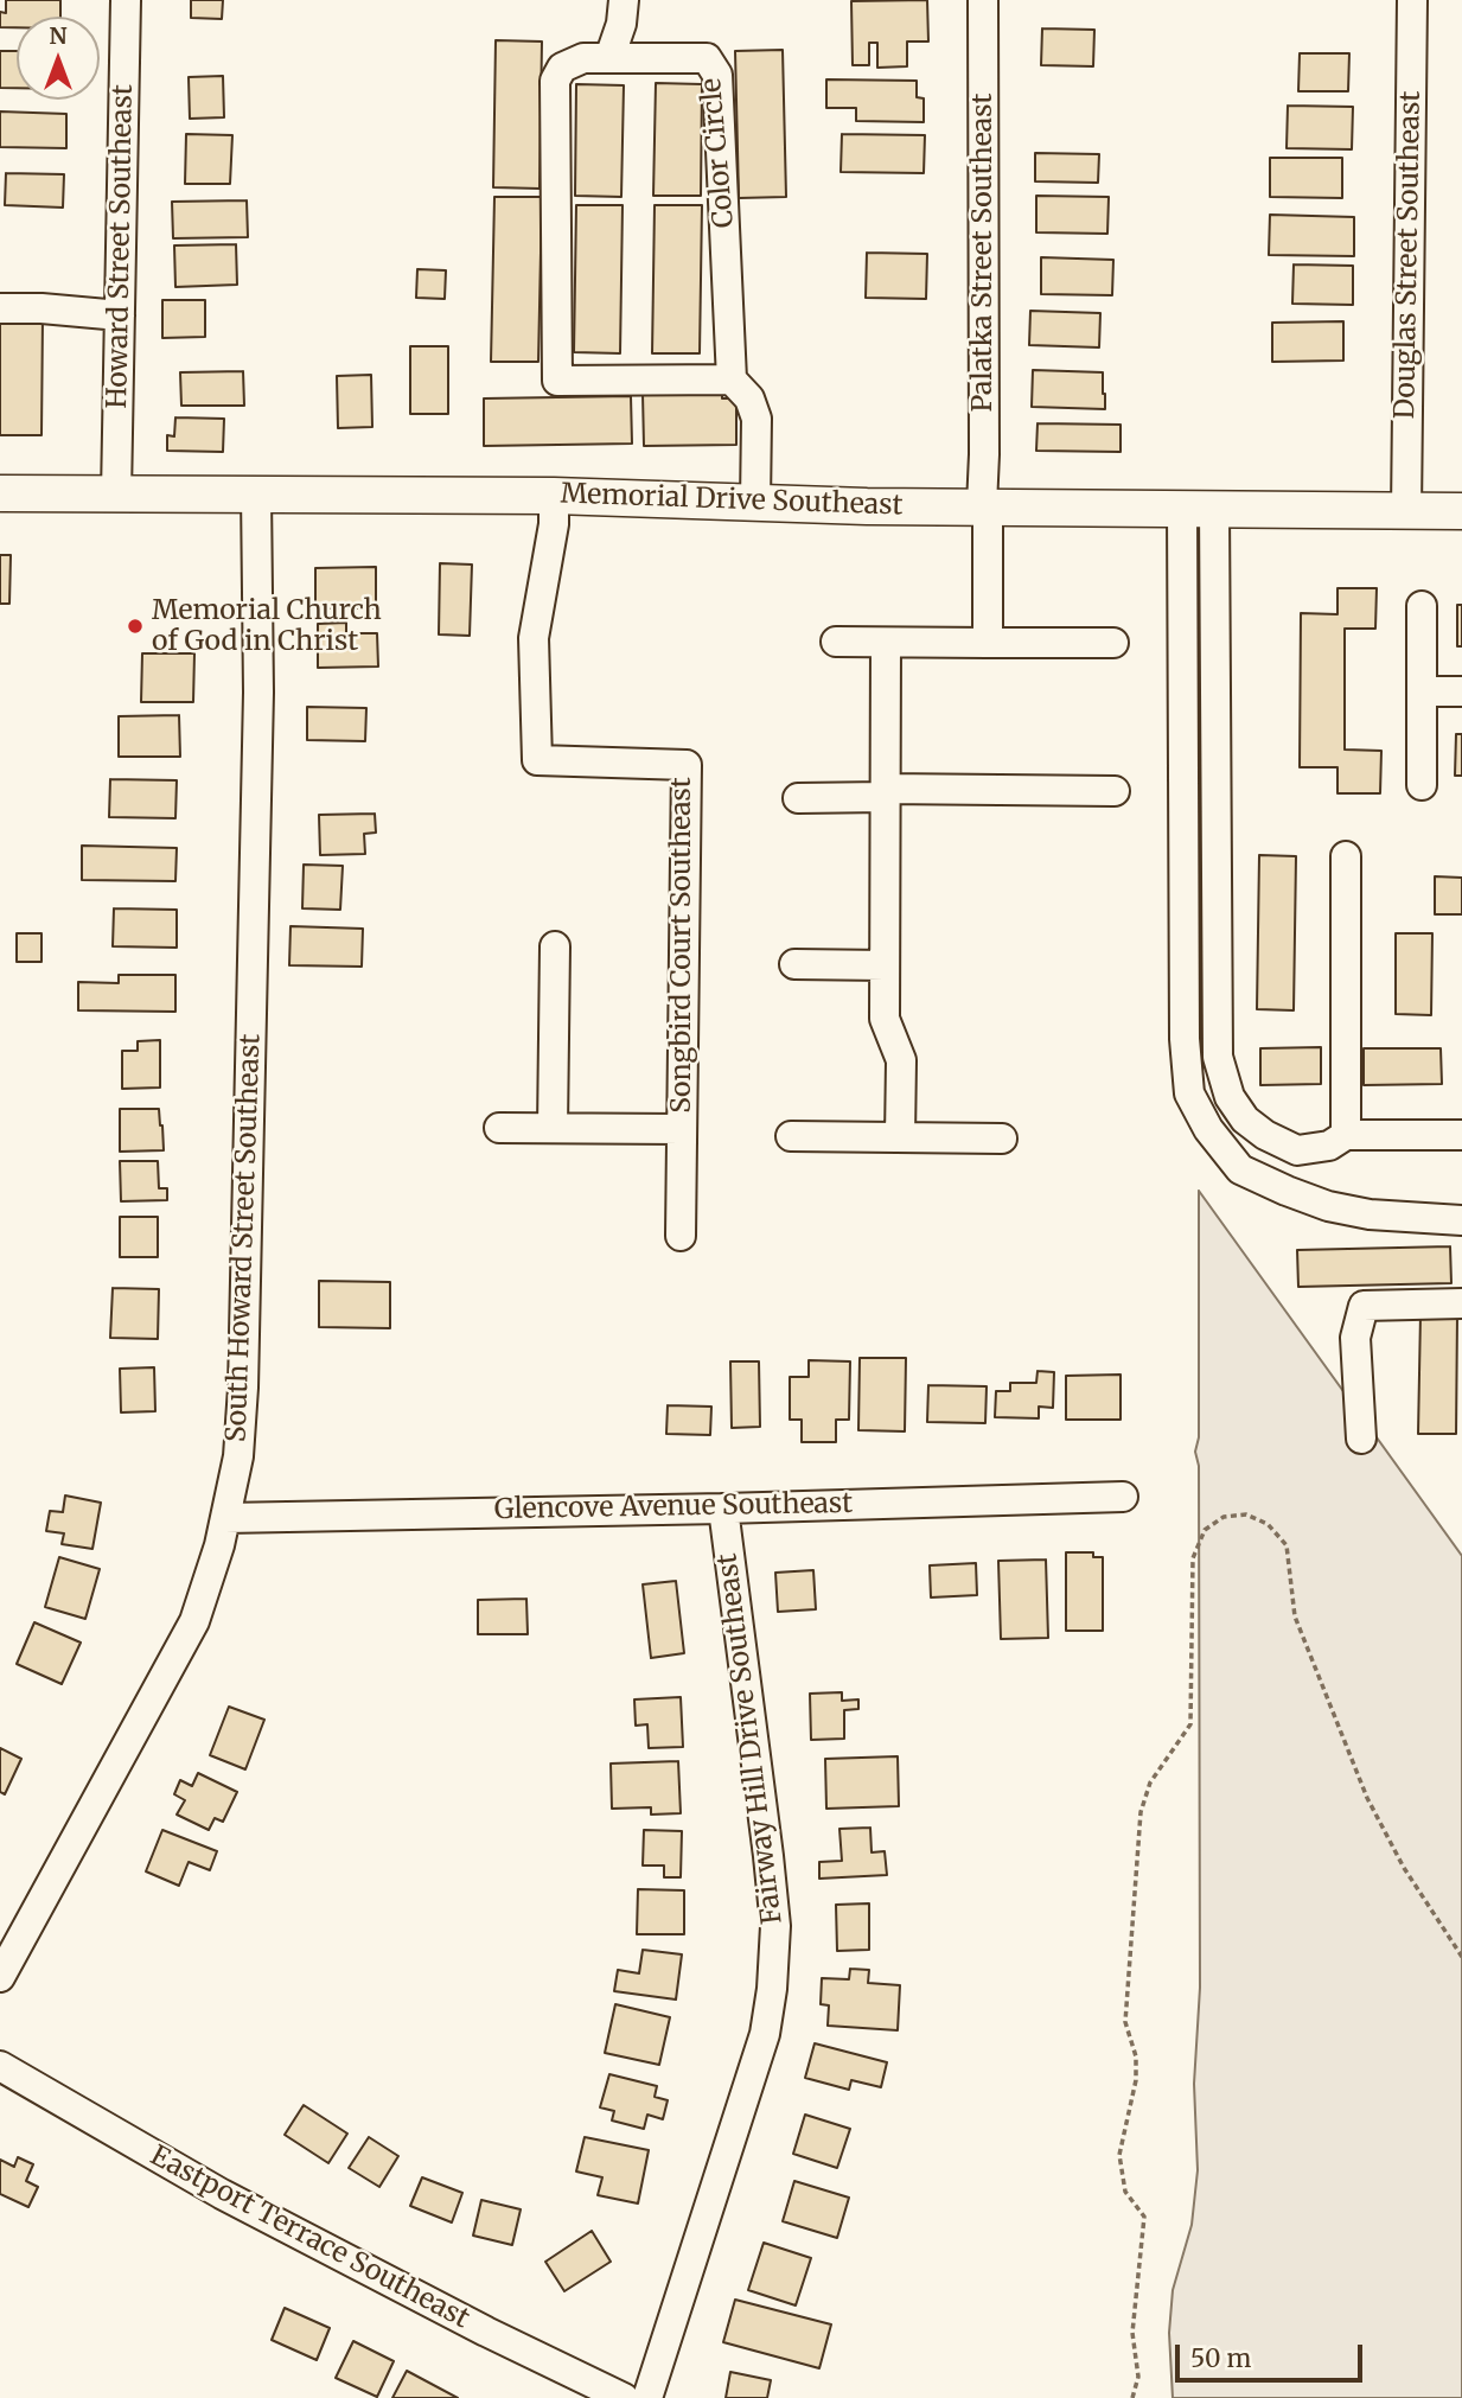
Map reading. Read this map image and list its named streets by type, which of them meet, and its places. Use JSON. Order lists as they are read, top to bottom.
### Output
{
  "streets": {
    "main road": ["Memorial Drive Southeast"],
    "street": [
      "Color Circle",
      "Howard Street Southeast",
      "Palatka Street Southeast",
      "Douglas Street Southeast",
      "Songbird Court Southeast",
      "South Howard Street Southeast",
      "Glencove Avenue Southeast",
      "Fairway Hill Drive Southeast",
      "Eastport Terrace Southeast"
    ]
  },
  "crossings": [
    ["Howard Street Southeast", "Memorial Drive Southeast"],
    ["Palatka Street Southeast", "Memorial Drive Southeast"],
    ["Douglas Street Southeast", "Memorial Drive Southeast"],
    ["Memorial Drive Southeast", "Songbird Court Southeast"],
    ["Memorial Drive Southeast", "South Howard Street Southeast"],
    ["South Howard Street Southeast", "Glencove Avenue Southeast"],
    ["Glencove Avenue Southeast", "Fairway Hill Drive Southeast"]
  ],
  "places": ["Memorial Church of God in Christ"],
  "scale_bar": "50 m",
  "north": "top"
}
